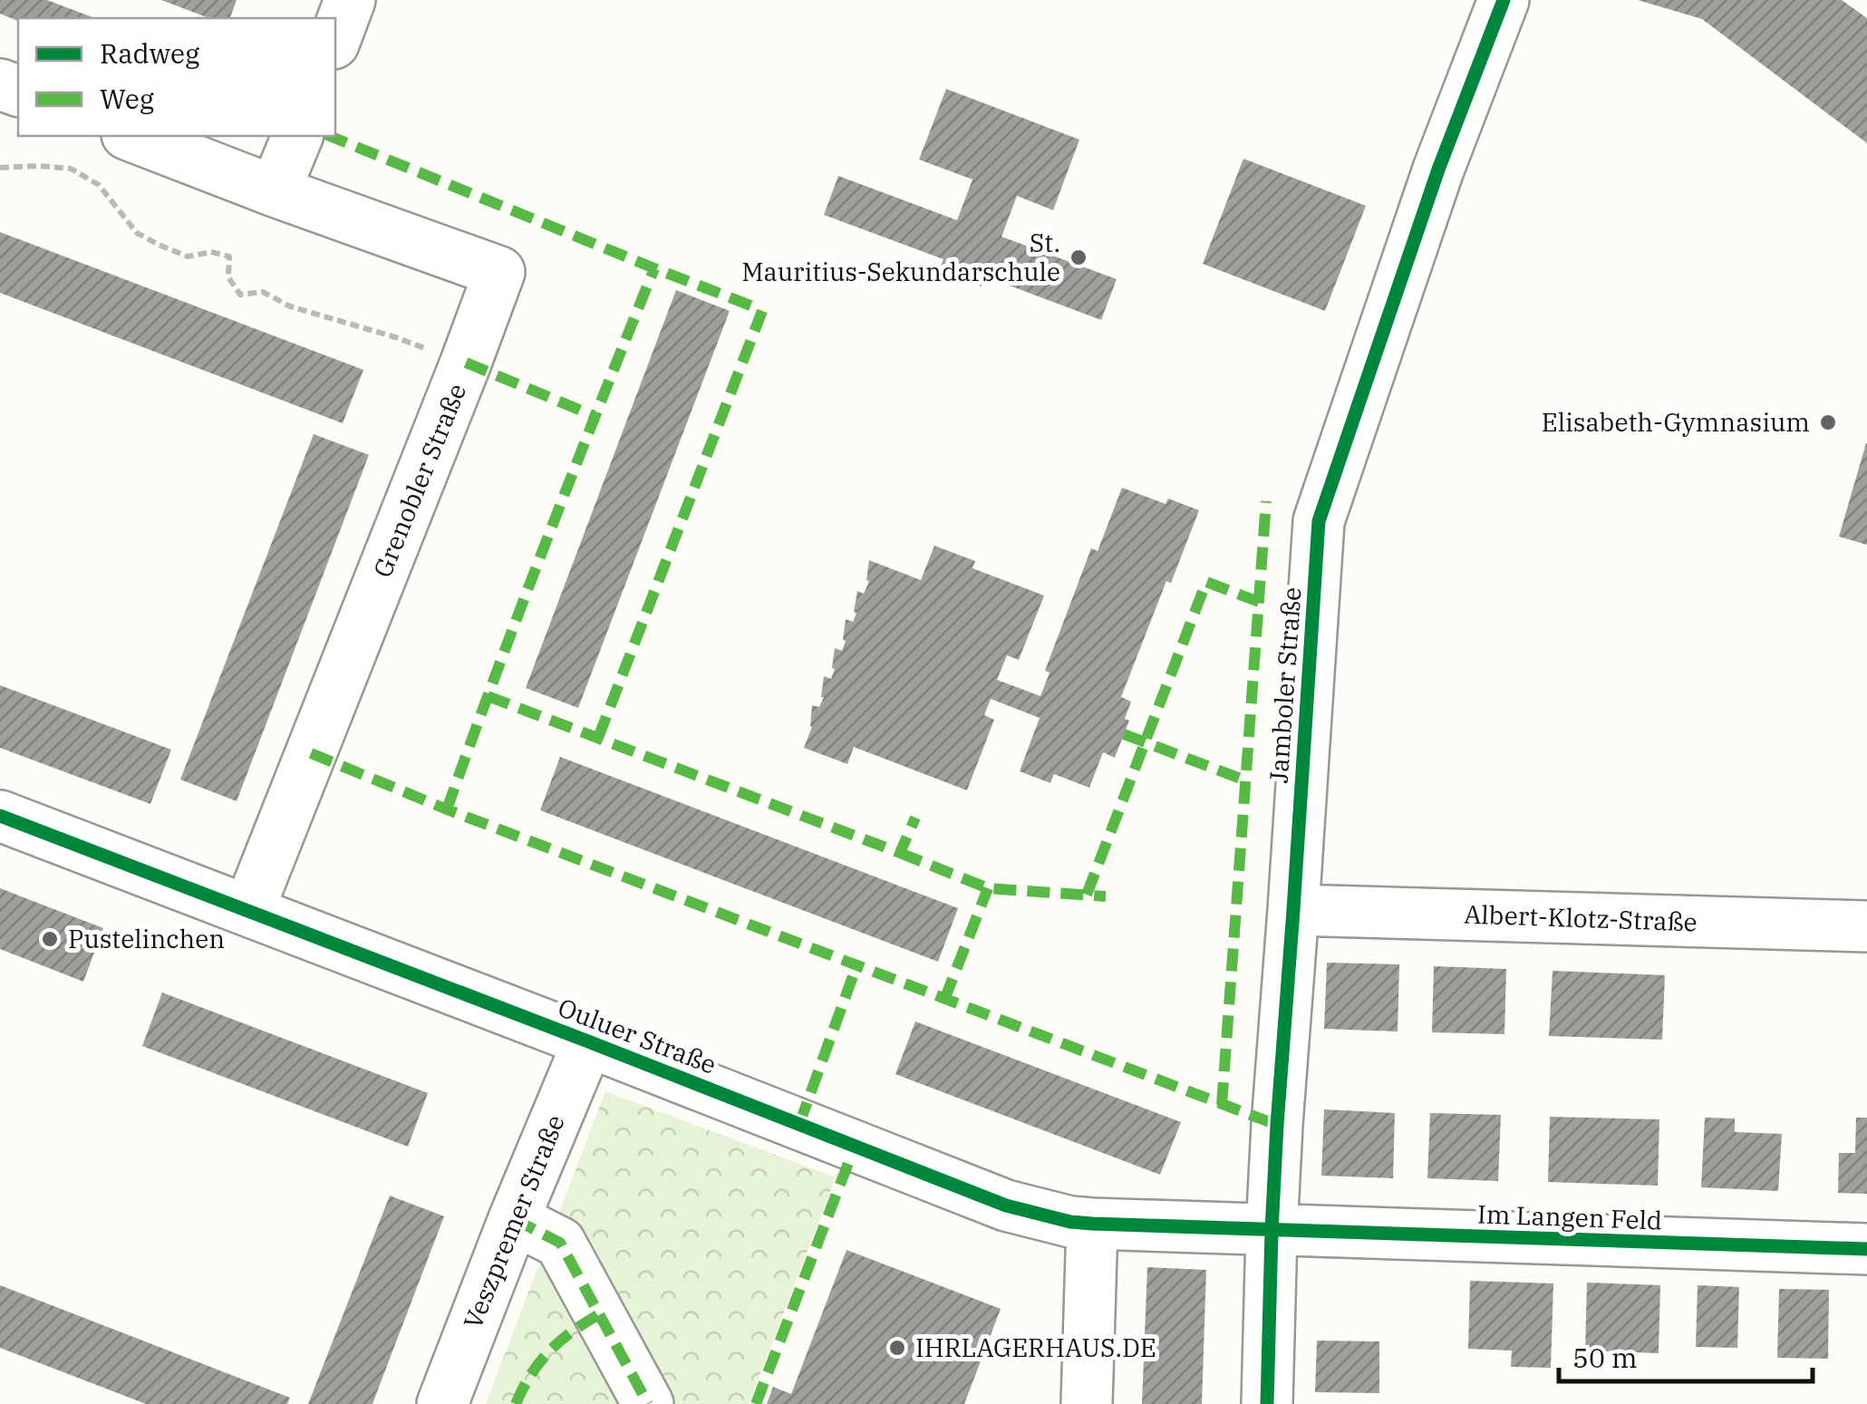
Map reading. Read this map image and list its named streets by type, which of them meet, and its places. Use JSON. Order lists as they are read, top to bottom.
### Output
{
  "streets": {
    "street": [
      "Grenobler Straße",
      "Jamboler Straße",
      "Albert-Klotz-Straße",
      "Ouluer Straße",
      "Im Langen Feld",
      "Veszpremer Straße"
    ]
  },
  "crossings": [
    ["Grenobler Straße", "Ouluer Straße"],
    ["Jamboler Straße", "Albert-Klotz-Straße"],
    ["Jamboler Straße", "Ouluer Straße"],
    ["Jamboler Straße", "Im Langen Feld"],
    ["Ouluer Straße", "Im Langen Feld"],
    ["Ouluer Straße", "Veszpremer Straße"]
  ],
  "places": [
    "St. Mauritius-Sekundarschule",
    "Elisabeth-Gymnasium",
    "Pustelinchen",
    "IHRLAGERHAUS.DE"
  ],
  "legend": ["Radweg", "Weg"],
  "scale_bar": "50 m"
}
